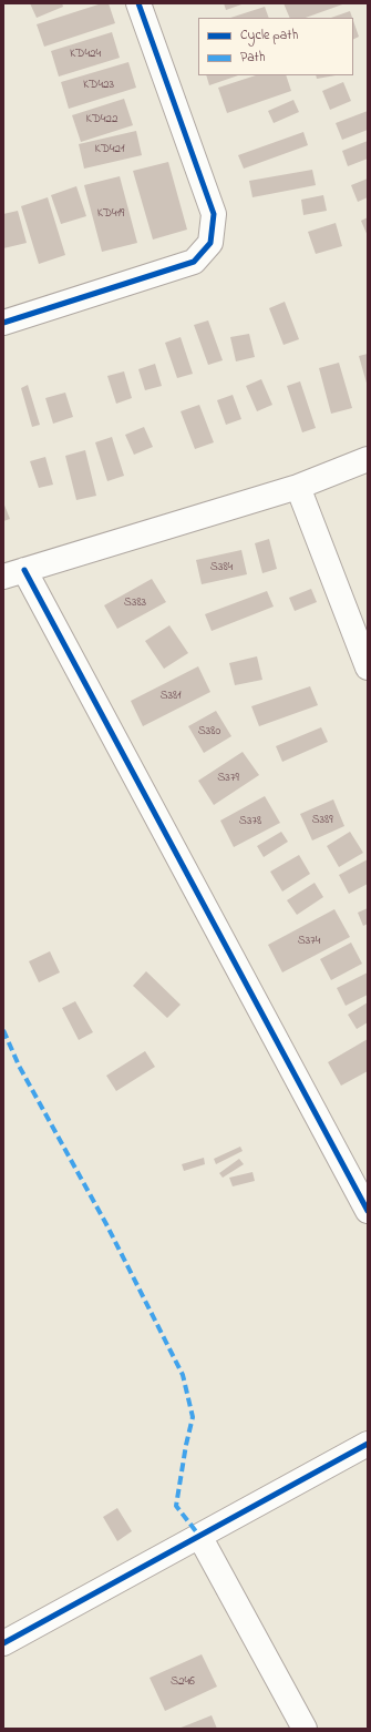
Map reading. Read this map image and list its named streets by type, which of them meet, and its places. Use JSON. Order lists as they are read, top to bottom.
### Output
{
  "house_numbers": [
    "KD424",
    "KD423",
    "KD422",
    "KD421",
    "KD419",
    "S384",
    "S383",
    "S381",
    "S380",
    "S379",
    "S389",
    "S378",
    "S374",
    "S246"
  ],
  "legend": ["Cycle path", "Path"]
}
